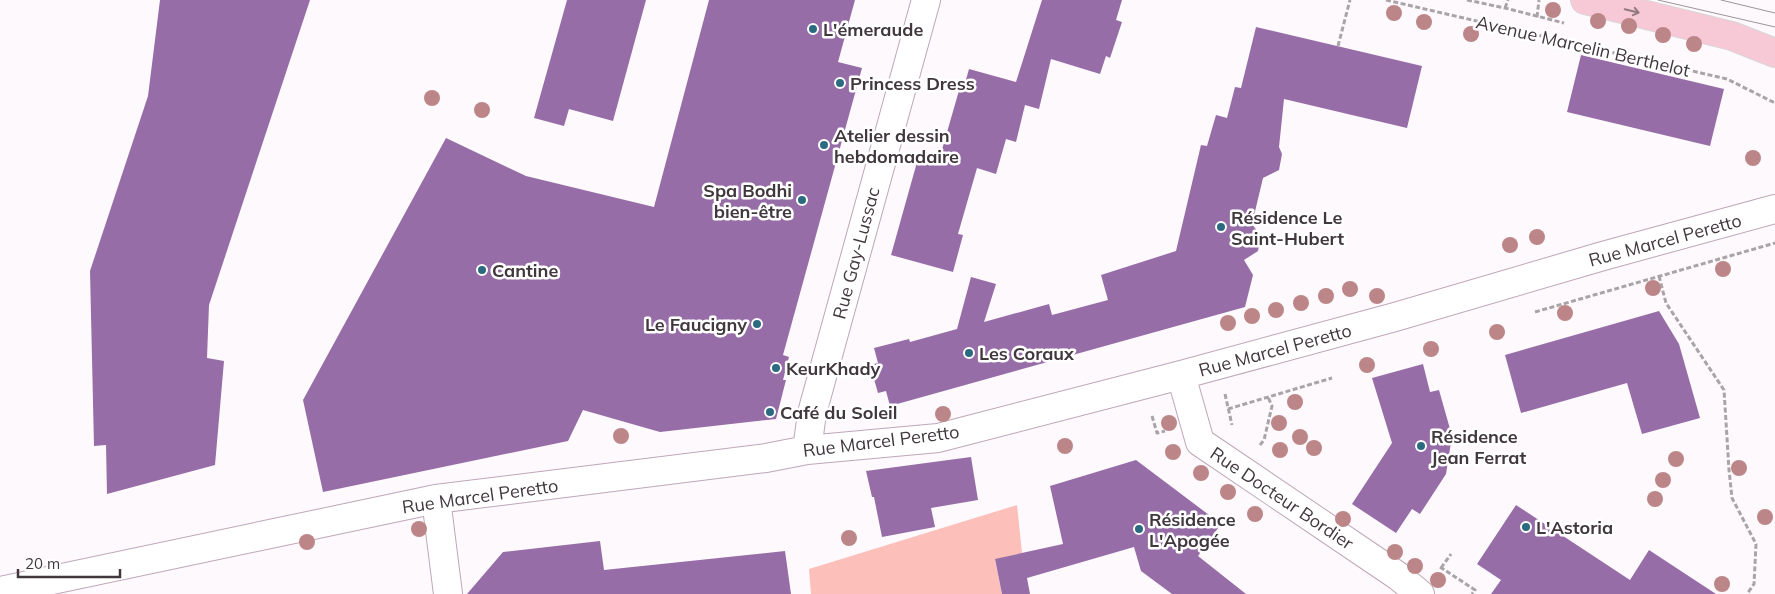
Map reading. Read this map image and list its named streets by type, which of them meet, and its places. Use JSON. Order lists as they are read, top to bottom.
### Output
{
  "streets": {
    "street": ["Rue Marcel Peretto", "Rue Gay-Lussac", "Rue Docteur Bordier"],
    "path": ["Avenue Marcelin Berthelot"]
  },
  "crossings": [
    ["Rue Marcel Peretto", "Rue Gay-Lussac"],
    ["Rue Marcel Peretto", "Rue Docteur Bordier"]
  ],
  "places": [
    "L'émeraude",
    "Princess Dress",
    "Atelier dessin hebdomadaire",
    "Spa Bodhi bien-être",
    "Résidence Le Saint-Hubert",
    "Cantine",
    "Le Faucigny",
    "Les Coraux",
    "KeurKhady",
    "Café du Soleil",
    "Résidence Jean Ferrat",
    "L'Astoria",
    "Résidence L'Apogée"
  ],
  "scale_bar": "20 m"
}
